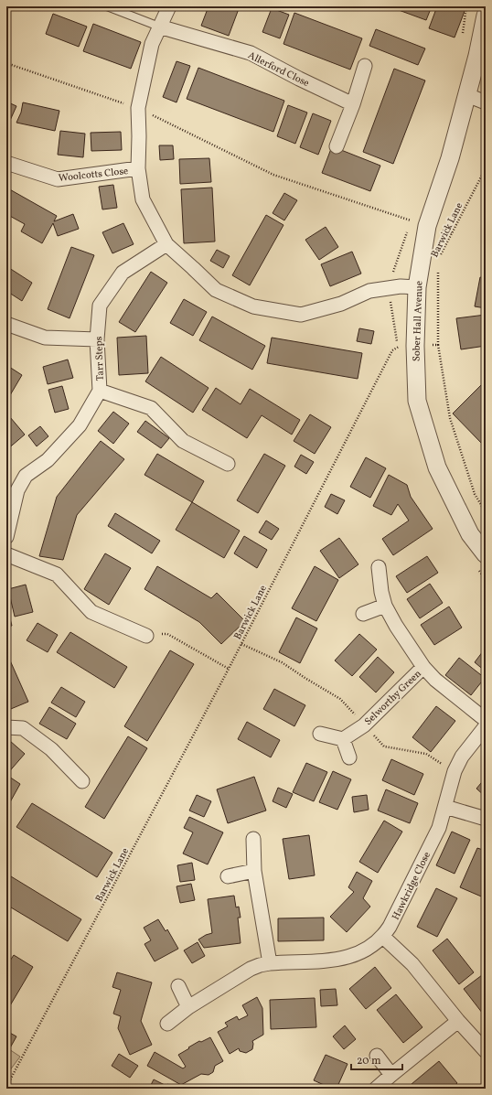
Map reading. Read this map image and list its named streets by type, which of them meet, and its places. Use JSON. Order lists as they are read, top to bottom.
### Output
{
  "streets": {
    "street": [
      "Allerford Close",
      "Woolcotts Close",
      "Sober Hall Avenue",
      "Tarr Steps",
      "Selworthy Green",
      "Hawkridge Close"
    ],
    "path": ["Barwick Lane"]
  },
  "crossings": [
    ["Barwick Lane", "Sober Hall Avenue"]
  ],
  "scale_bar": "20 m"
}
